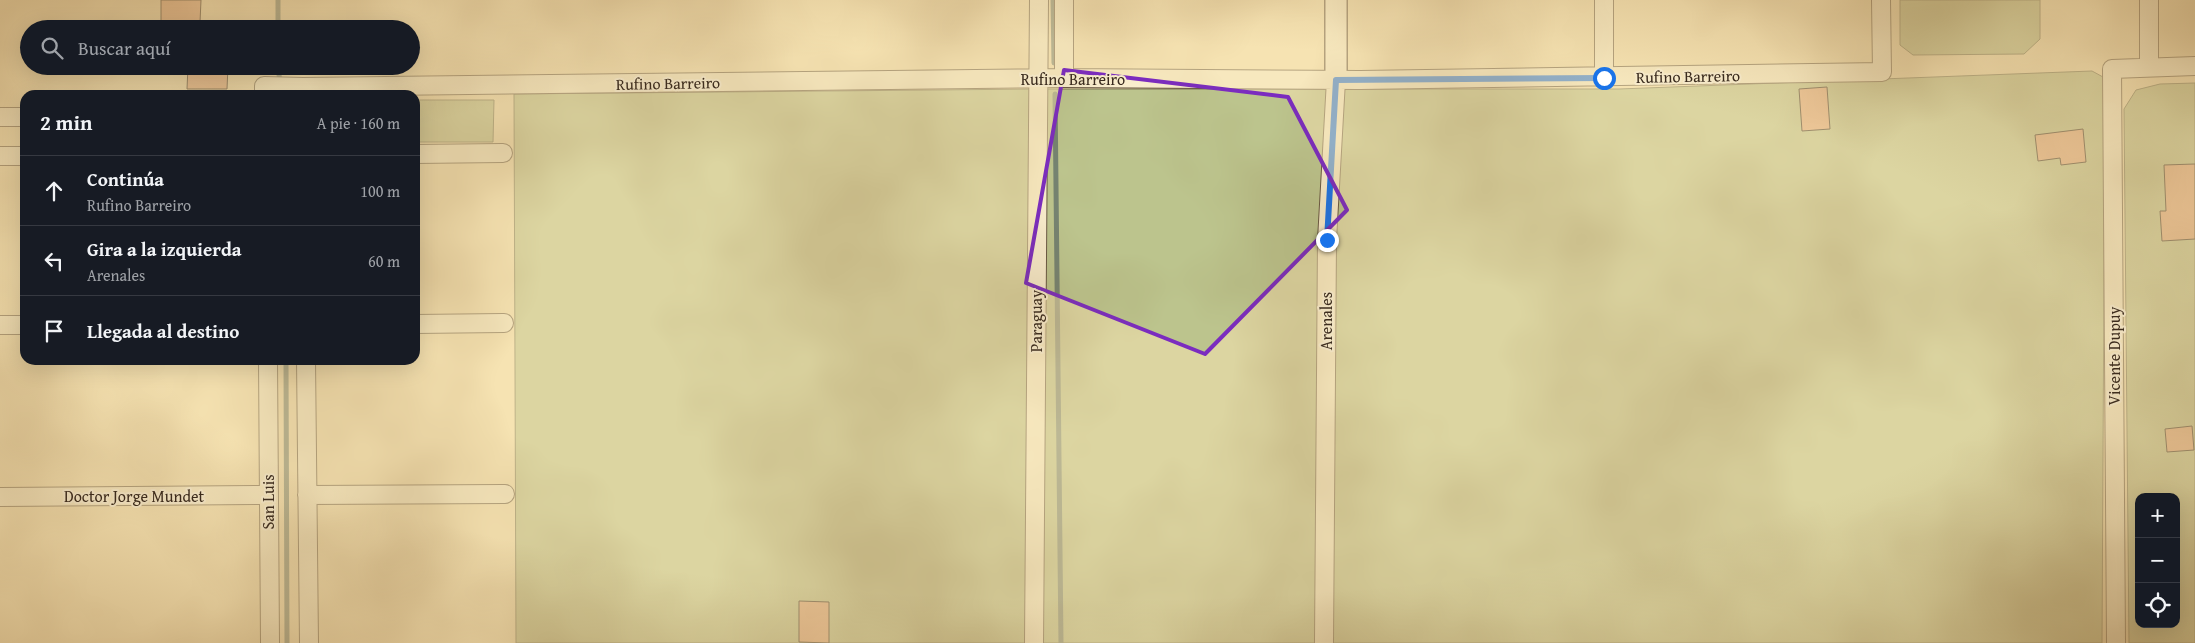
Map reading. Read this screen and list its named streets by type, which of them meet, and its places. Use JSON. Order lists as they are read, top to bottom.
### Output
{
  "streets": {
    "street": [
      "Rufino Barreiro",
      "Paraguay",
      "Arenales",
      "Vicente Dupuy",
      "Doctor Jorge Mundet",
      "San Luis"
    ]
  },
  "crossings": [
    ["Rufino Barreiro", "Paraguay"],
    ["Rufino Barreiro", "Arenales"],
    ["Doctor Jorge Mundet", "San Luis"]
  ],
  "page": {
    "search": "Buscar aquí",
    "heading": ["2 min", "A pie · 160 m"],
    "list": [
      ["Continúa", "Rufino Barreiro", "100 m"],
      ["Gira a la izquierda", "Arenales", "60 m"],
      "Llegada al destino"
    ],
    "map_buttons": ["+", "−"]
  }
}
